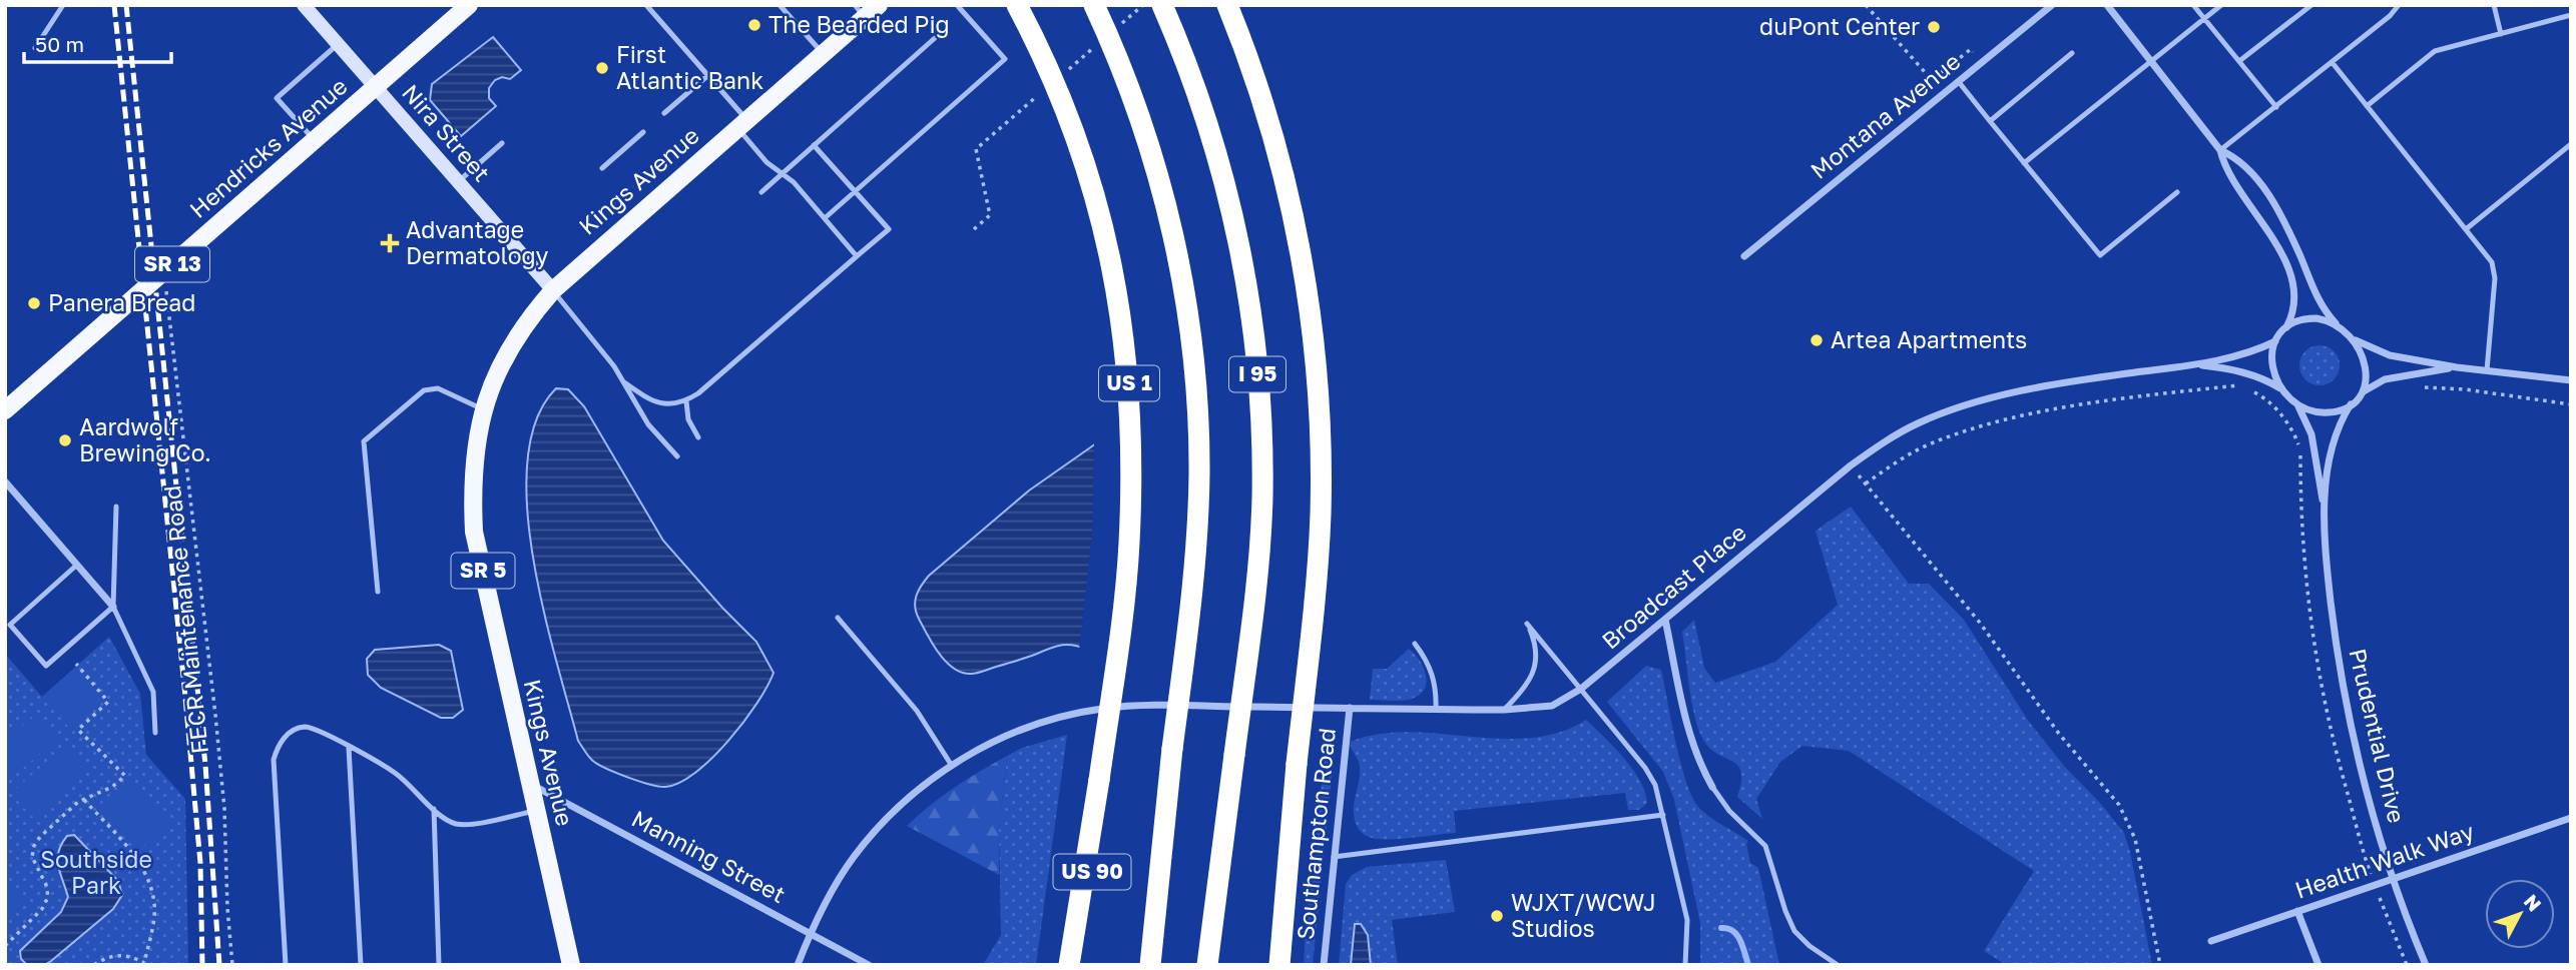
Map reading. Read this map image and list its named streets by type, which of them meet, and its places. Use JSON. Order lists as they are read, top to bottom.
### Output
{
  "streets": {
    "highway": ["I 95", "US 1", "US 90"],
    "main road": [
      "Hendricks Avenue",
      "Kings Avenue",
      "SR 13",
      "SR 5"
    ],
    "street": [
      "Montana Avenue",
      "Nira Street",
      "Broadcast Place",
      "Prudential Drive",
      "Southampton Road",
      "Manning Street",
      "Health Walk Way"
    ],
    "path": ["FECR Maintenance Road"]
  },
  "crossings": [
    ["Nira Street", "Hendricks Avenue"],
    ["Nira Street", "Kings Avenue"],
    ["Hendricks Avenue", "FECR Maintenance Road"],
    ["Kings Avenue", "Manning Street"],
    ["US 1", "US 90"],
    ["Broadcast Place", "Prudential Drive"],
    ["Broadcast Place", "Southampton Road"],
    ["Prudential Drive", "Health Walk Way"]
  ],
  "parks": ["Southside Park"],
  "places": {
    "other": [
      "The Bearded Pig",
      "duPont Center",
      "First Atlantic Bank",
      "Panera Bread",
      "Artea Apartments",
      "Aardwolf Brewing Co.",
      "WJXT/WCWJ Studios"
    ],
    "health": ["Advantage Dermatology"]
  },
  "scale_bar": "50 m",
  "north": "top right"
}
